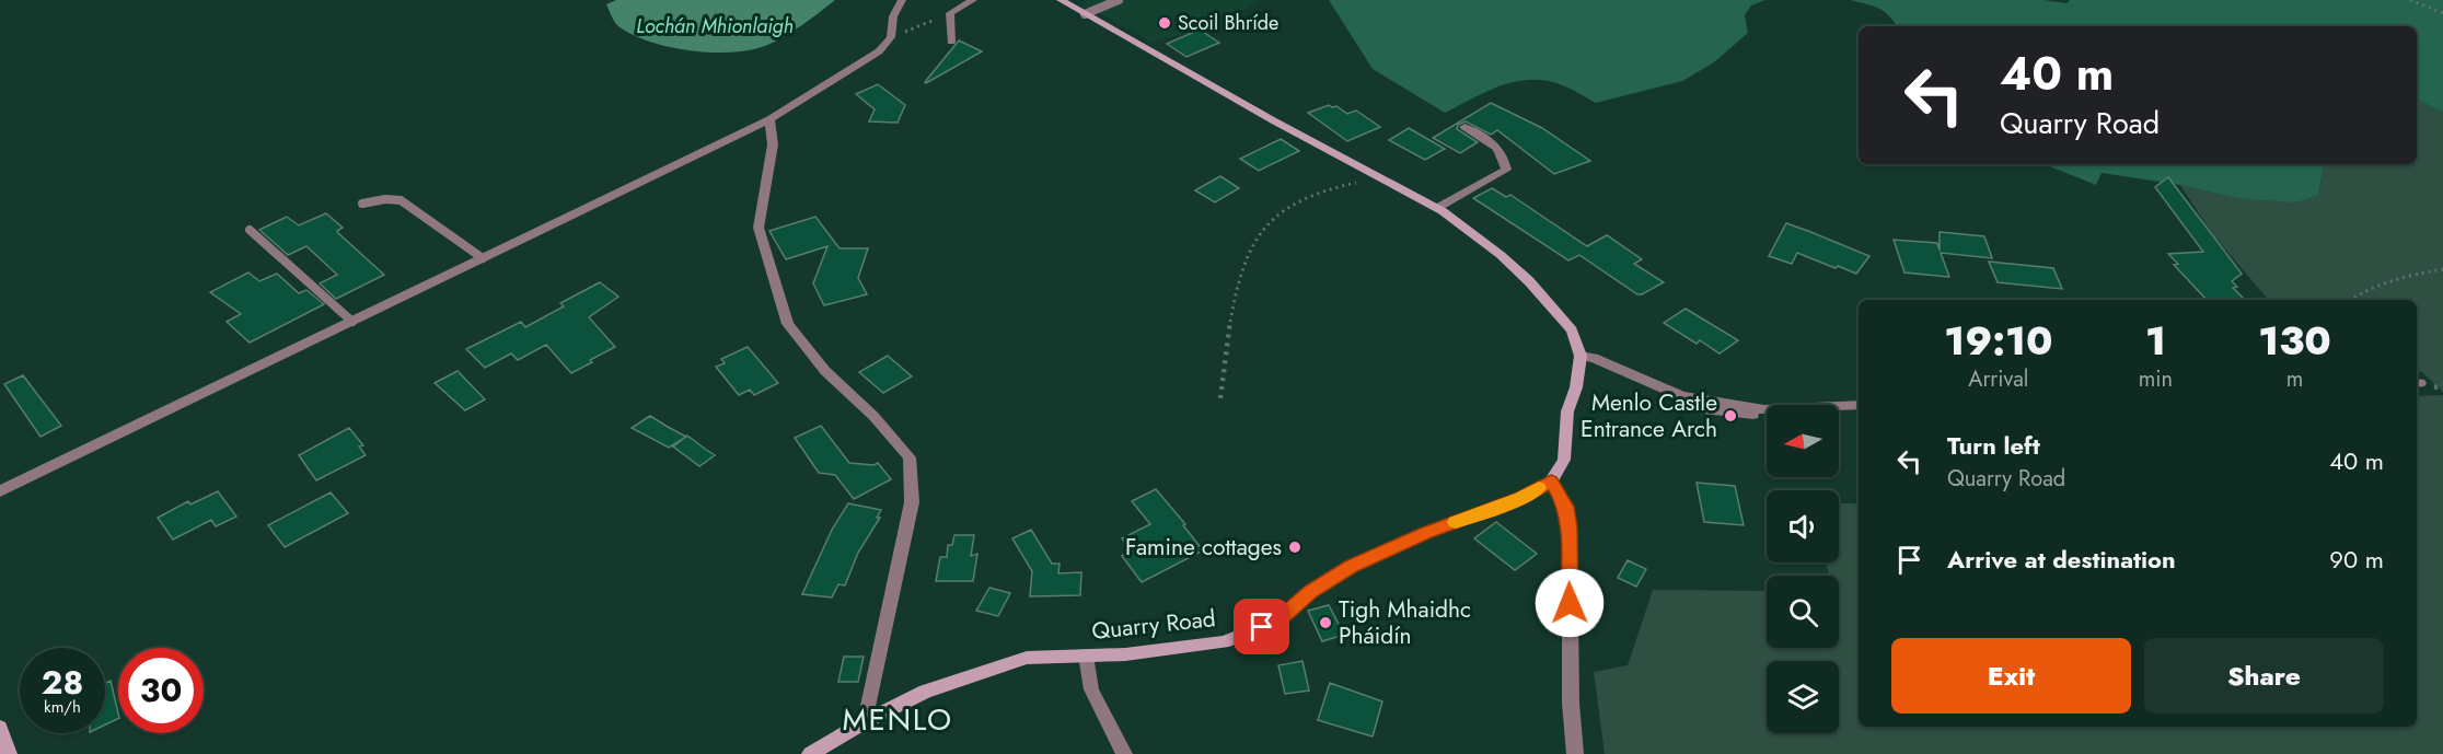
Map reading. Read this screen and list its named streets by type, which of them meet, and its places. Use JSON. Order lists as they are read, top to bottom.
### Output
{
  "streets": {
    "street": ["Quarry Road"]
  },
  "districts": ["MENLO"],
  "water": ["Lochán Mhionlaigh"],
  "places": [
    "Scoil Bhríde",
    "Menlo Castle Entrance Arch",
    "Famine cottages",
    "Tigh Mhaidhc Pháidín"
  ],
  "north": "left",
  "page": {
    "turn": ["40 m", "Quarry Road"],
    "eta": [
      "19:10",
      "Arrival",
      "1",
      "min",
      "130",
      "m"
    ],
    "list": [
      {
        "name": "Turn left",
        "note": "Quarry Road",
        "value": "40 m"
      },
      {
        "name": "Arrive at destination",
        "value": "90 m"
      }
    ],
    "buttons": ["Exit", "Share"],
    "speed": "28 km/h",
    "limit": "30"
  }
}
